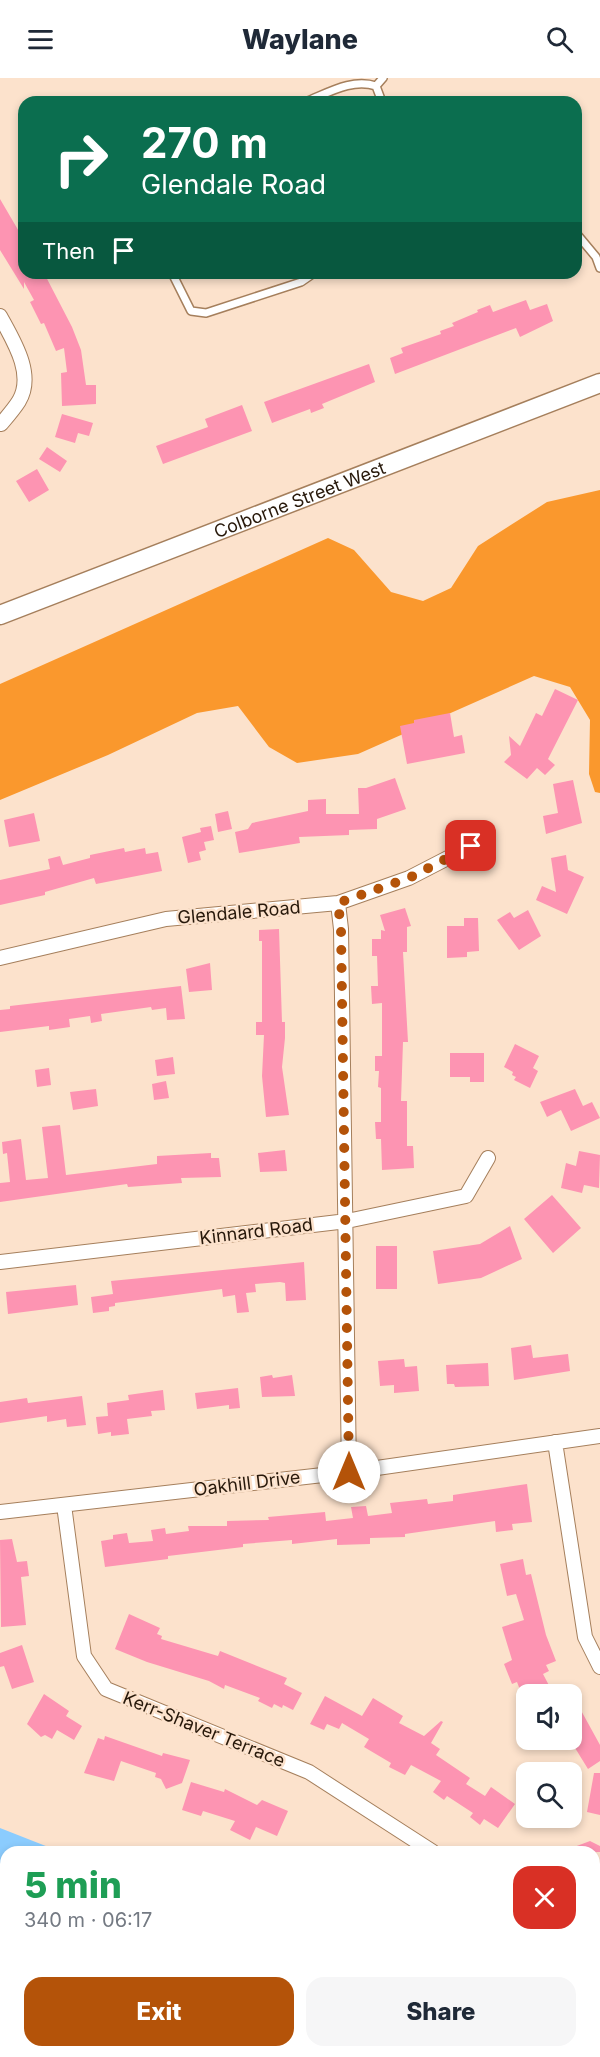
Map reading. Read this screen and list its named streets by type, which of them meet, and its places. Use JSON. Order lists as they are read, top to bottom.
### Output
{
  "streets": {
    "main road": ["Colborne Street West"],
    "street": [
      "Glendale Road",
      "Kinnard Road",
      "Oakhill Drive",
      "Kerr-Shaver Terrace"
    ]
  },
  "crossings": [
    ["Oakhill Drive", "Kerr-Shaver Terrace"]
  ],
  "page": {
    "header": "Waylane",
    "turn": ["270 m", "Glendale Road"],
    "then": "Then",
    "heading": ["5 min", "340 m · 06:17"],
    "buttons": ["Exit", "Share"]
  }
}
